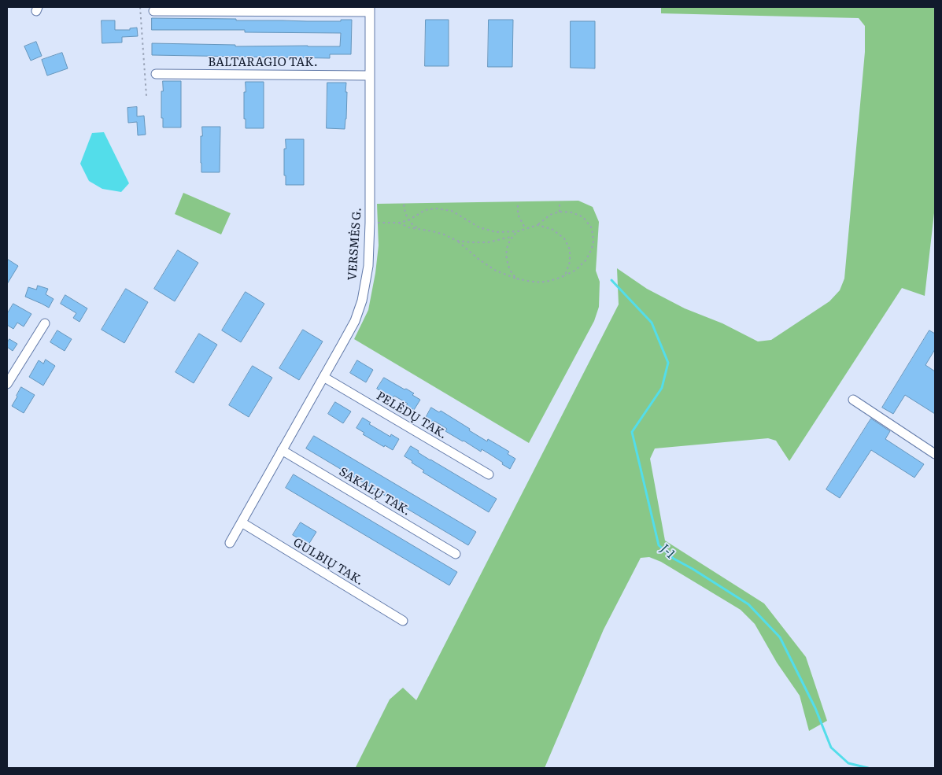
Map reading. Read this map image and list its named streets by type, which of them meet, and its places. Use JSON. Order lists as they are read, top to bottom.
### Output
{
  "streets": {
    "street": [
      "BALTARAGIO TAK.",
      "VERSMĖS G.",
      "PELĖDŲ TAK.",
      "SAKALŲ TAK.",
      "GULBIŲ TAK."
    ]
  },
  "crossings": [
    ["BALTARAGIO TAK.", "VERSMĖS G."],
    ["VERSMĖS G.", "PELĖDŲ TAK."],
    ["VERSMĖS G.", "SAKALŲ TAK."],
    ["VERSMĖS G.", "GULBIŲ TAK."]
  ],
  "water": ["J-1"]
}
